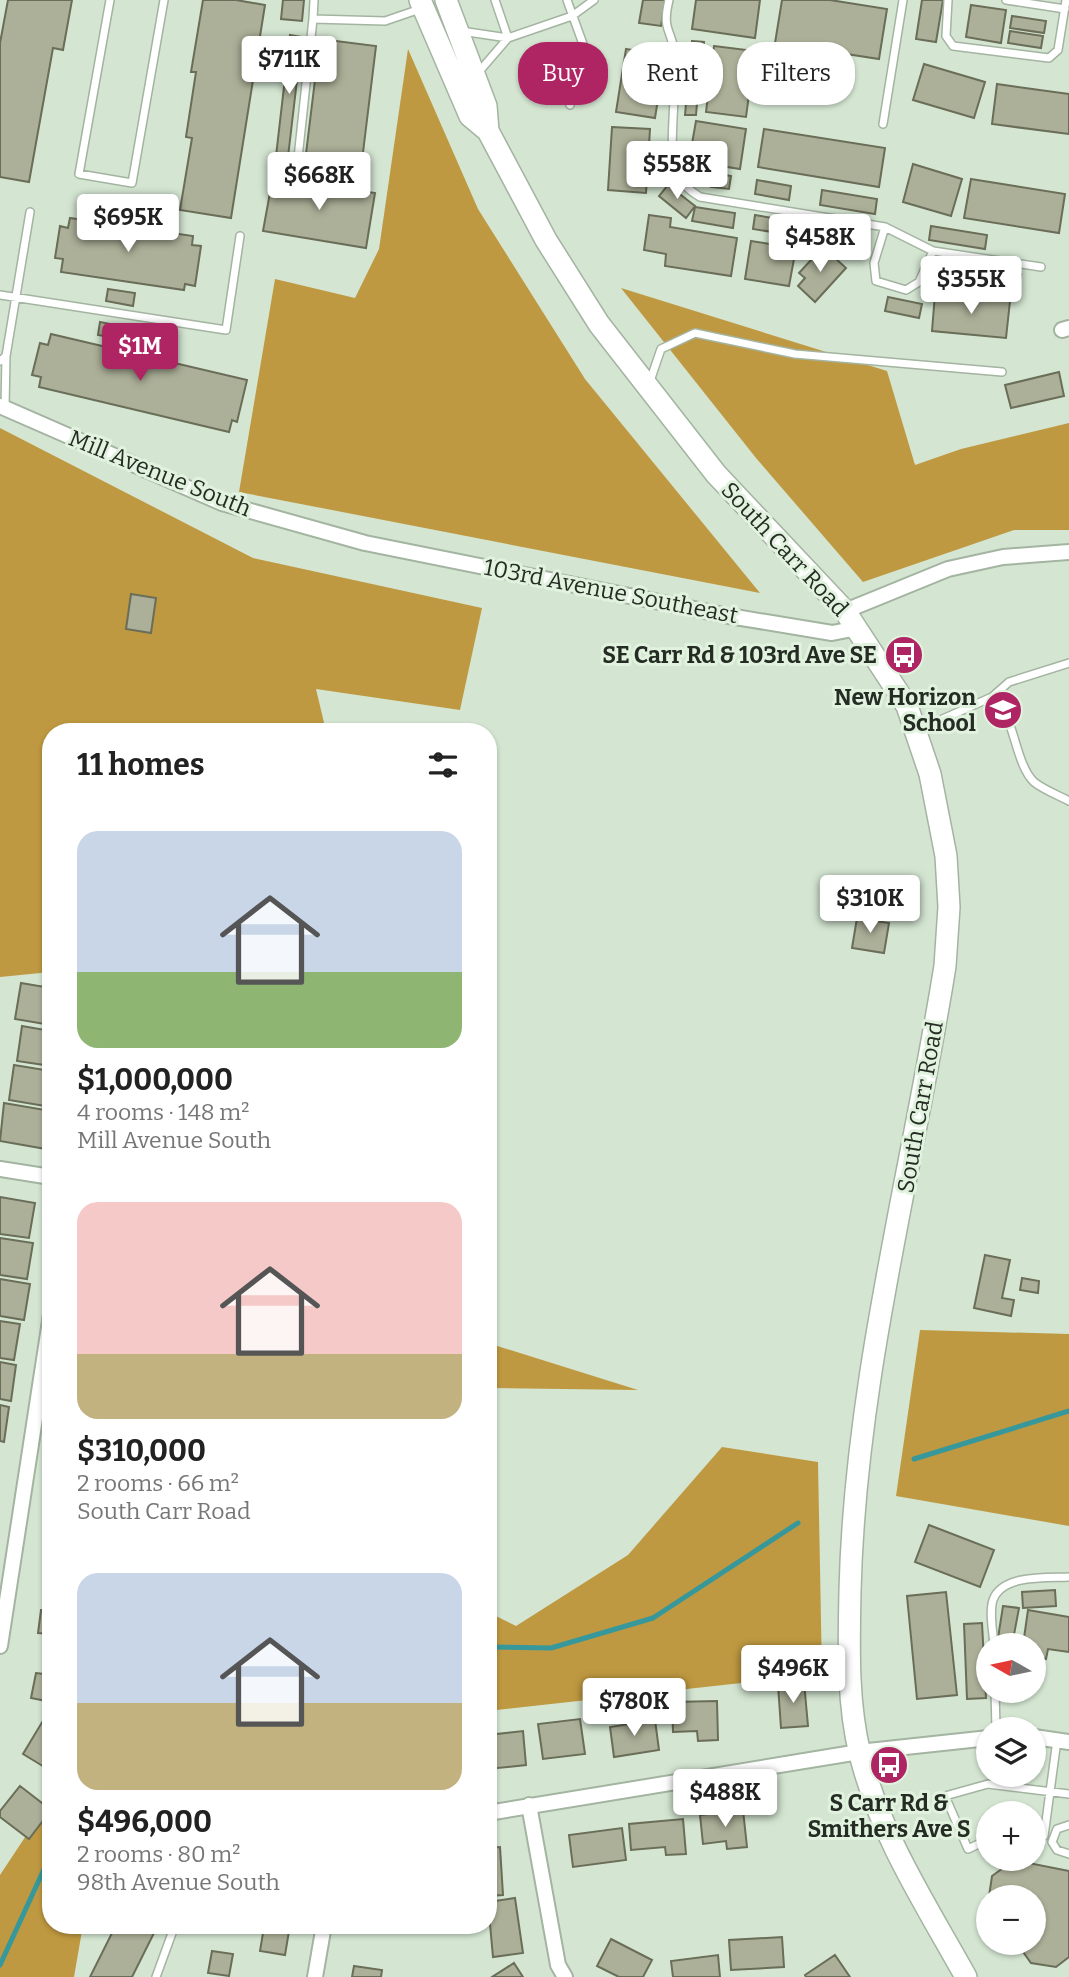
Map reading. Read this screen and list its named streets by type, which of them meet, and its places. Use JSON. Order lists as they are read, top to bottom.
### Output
{
  "streets": {
    "main road": ["South Carr Road"],
    "street": ["Mill Avenue South", "103rd Avenue Southeast"]
  },
  "crossings": [
    ["Mill Avenue South", "103rd Avenue Southeast"],
    ["South Carr Road", "103rd Avenue Southeast"]
  ],
  "places": {
    "bus stop": ["SE Carr Rd & 103rd Ave SE", "S Carr Rd & Smithers Ave S"],
    "school or university": ["New Horizon School"]
  },
  "north": "left",
  "page": {
    "price": [
      "$711K",
      "$558K",
      "$668K",
      "$695K",
      "$458K",
      "$355K",
      "$1M",
      "$310K",
      "$496K",
      "$780K",
      "$488K"
    ],
    "chip": ["Buy", "Rent", "Filters"],
    "heading": "11 homes",
    "list": [
      {
        "name": "$1,000,000",
        "note": "4 rooms · 148 m² · Mill Avenue South"
      },
      {
        "name": "$310,000",
        "note": "2 rooms · 66 m² · South Carr Road"
      },
      {
        "name": "$496,000",
        "note": "2 rooms · 80 m² · 98th Avenue South"
      }
    ],
    "map_buttons": ["+", "−"]
  }
}
